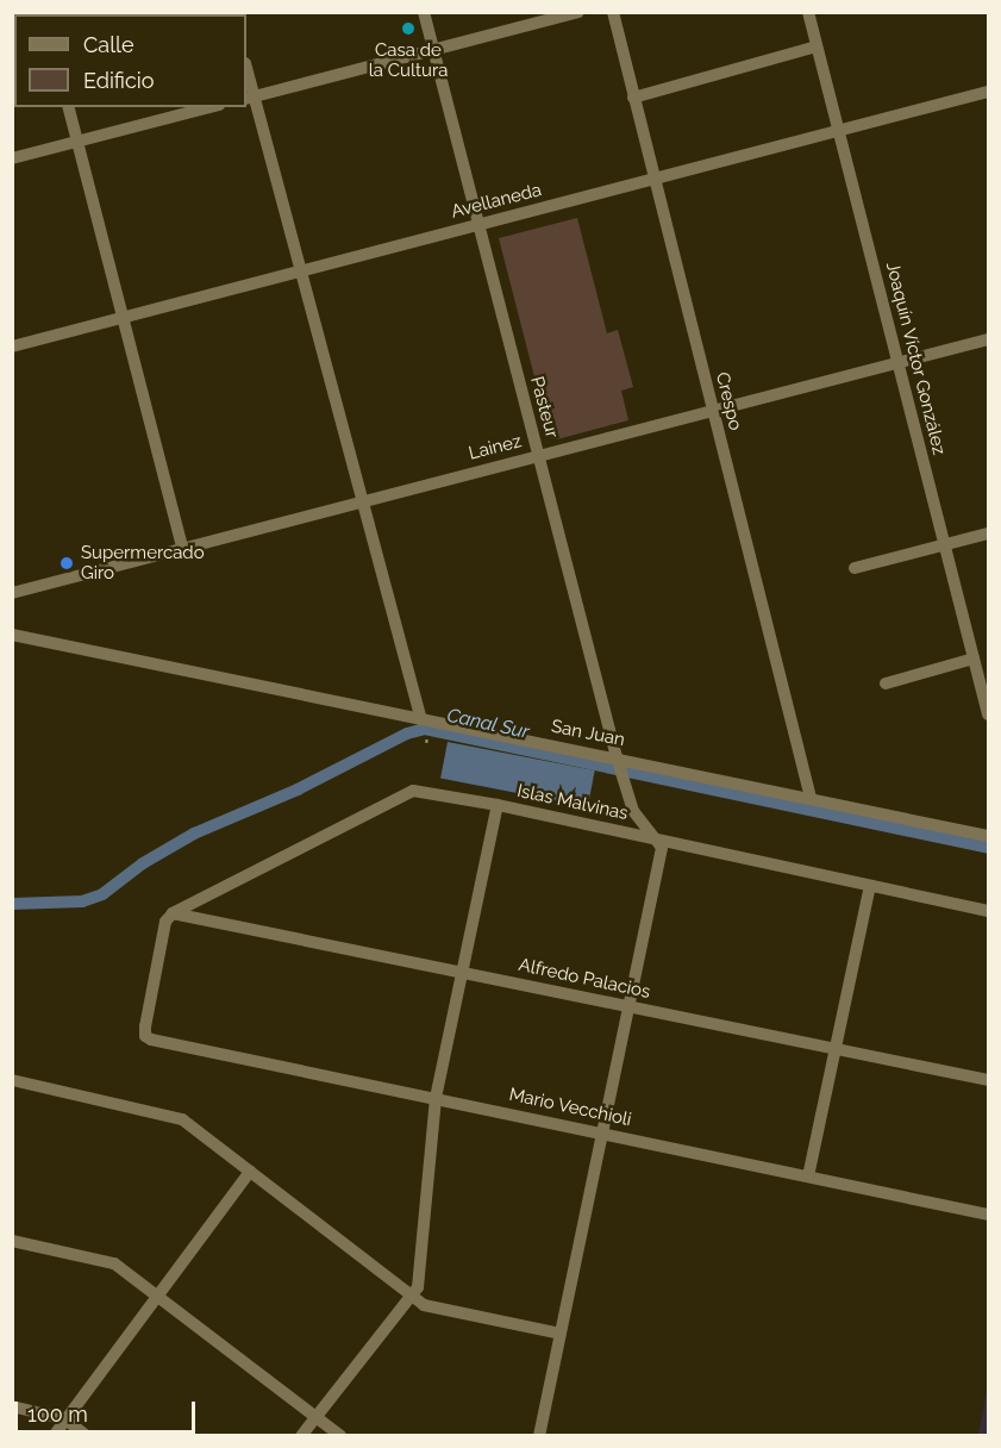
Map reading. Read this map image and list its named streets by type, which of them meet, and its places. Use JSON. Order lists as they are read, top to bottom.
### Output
{
  "streets": {
    "street": [
      "Avellaneda",
      "Joaquín Víctor González",
      "Crespo",
      "Pasteur",
      "Lainez",
      "San Juan",
      "Islas Malvinas",
      "Alfredo Palacios",
      "Mario Vecchioli"
    ]
  },
  "crossings": [
    ["Avellaneda", "Joaquín Víctor González"],
    ["Avellaneda", "Crespo"],
    ["Avellaneda", "Pasteur"],
    ["Joaquín Víctor González", "Lainez"],
    ["Crespo", "Lainez"],
    ["Crespo", "San Juan"],
    ["Pasteur", "Lainez"],
    ["Pasteur", "San Juan"],
    ["Pasteur", "Islas Malvinas"],
    ["Islas Malvinas", "Alfredo Palacios"],
    ["Islas Malvinas", "Mario Vecchioli"],
    ["Alfredo Palacios", "Mario Vecchioli"]
  ],
  "water": ["Canal Sur"],
  "places": ["Casa de la Cultura", "Supermercado Giro"],
  "legend": ["Calle", "Edificio"],
  "scale_bar": "100 m"
}
